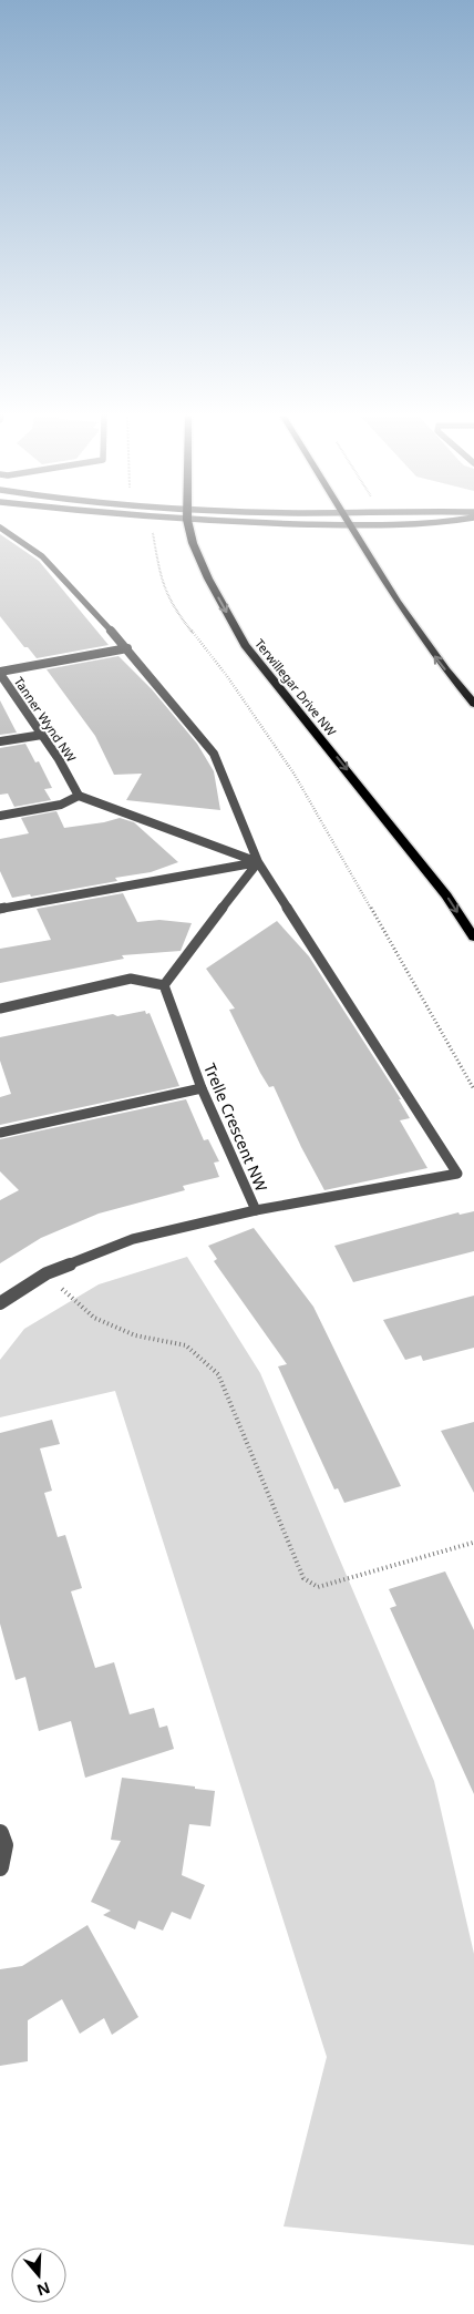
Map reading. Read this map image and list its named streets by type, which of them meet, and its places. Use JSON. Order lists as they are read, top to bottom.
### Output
{
  "streets": {
    "main road": ["Terwillegar Drive NW"],
    "street": ["Tanner Wynd NW", "Trelle Crescent NW"]
  },
  "one_way": ["Terwillegar Drive NW"],
  "north": "bottom"
}
